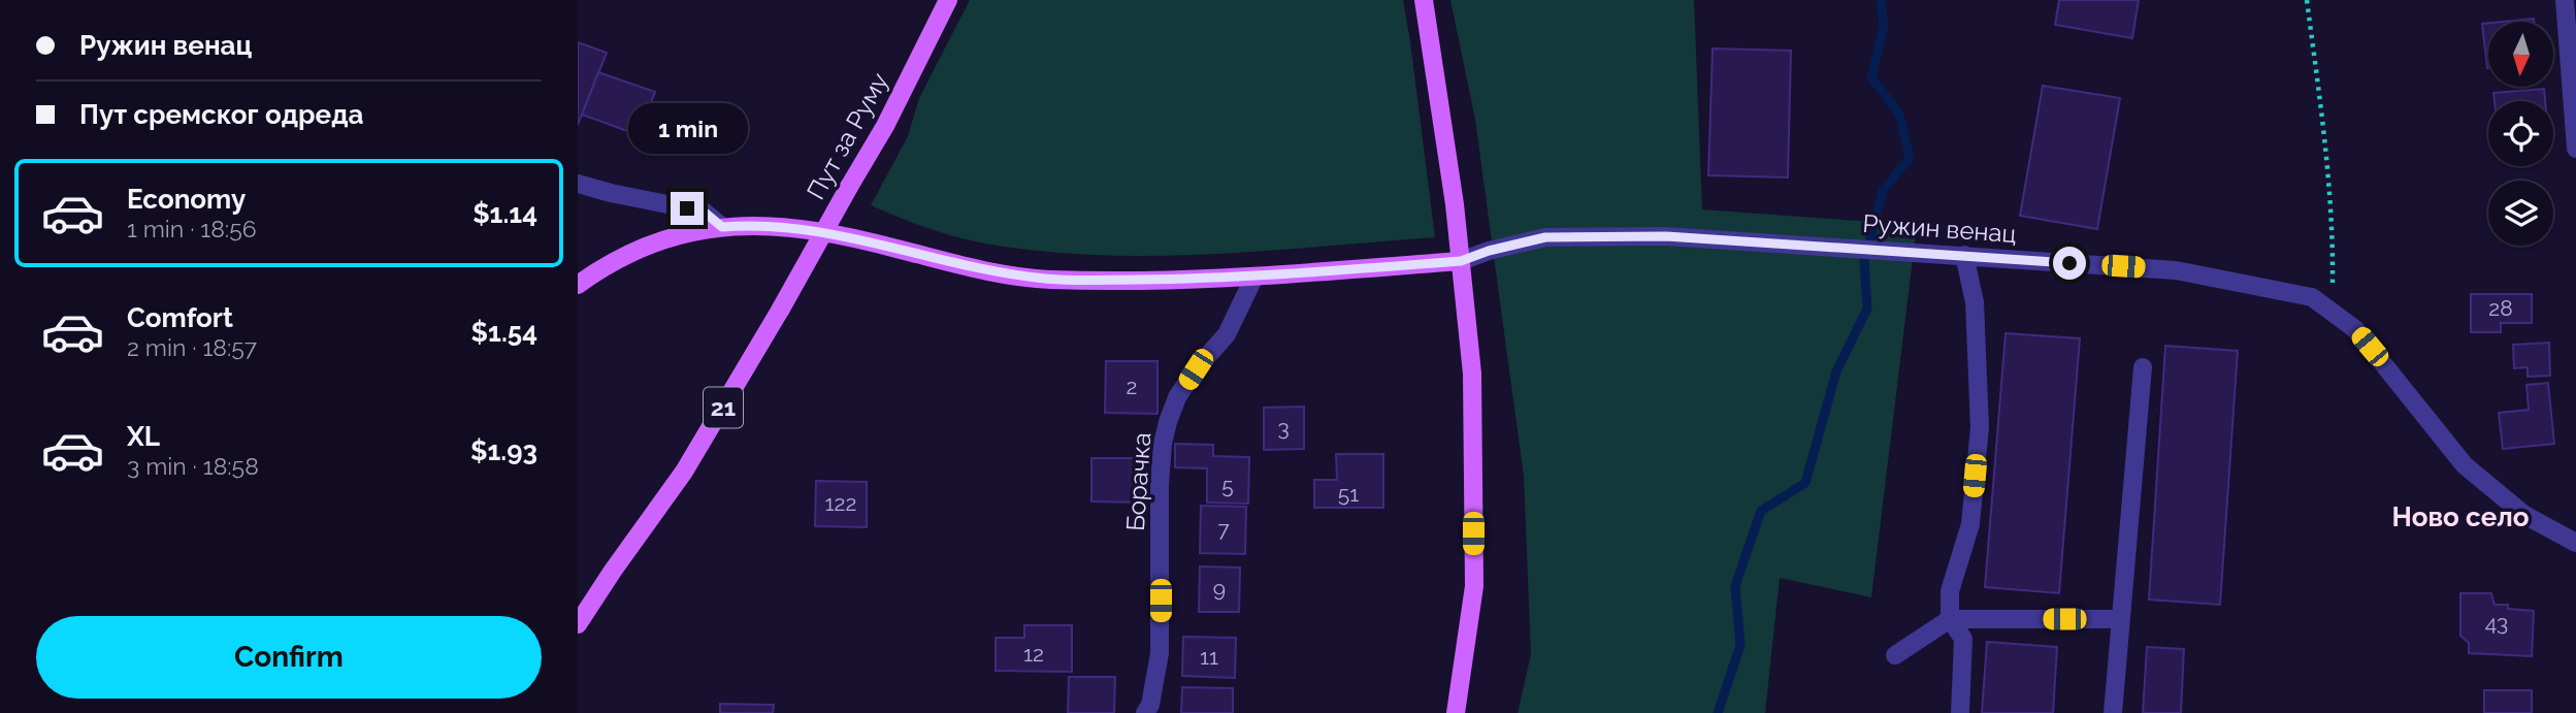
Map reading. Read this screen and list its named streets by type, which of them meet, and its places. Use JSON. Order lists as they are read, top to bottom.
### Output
{
  "streets": {
    "main road": ["Пут за Руму", "21"],
    "street": ["Ружин венац", "Борачка"]
  },
  "districts": ["Ново село"],
  "house_numbers": [
    "28",
    "2",
    "3",
    "5",
    "51",
    "122",
    "7",
    "9",
    "43",
    "12",
    "11"
  ],
  "north": "bottom",
  "page": {
    "banner": ["Ружин венац", "Пут сремског одреда"],
    "bubble": "1 min",
    "list": [
      {
        "name": "Economy",
        "note": "1 min · 18:56",
        "value": "$1.14"
      },
      {
        "name": "Comfort",
        "note": "2 min · 18:57",
        "value": "$1.54"
      },
      {
        "name": "XL",
        "note": "3 min · 18:58",
        "value": "$1.93"
      }
    ],
    "buttons": "Confirm"
  }
}
